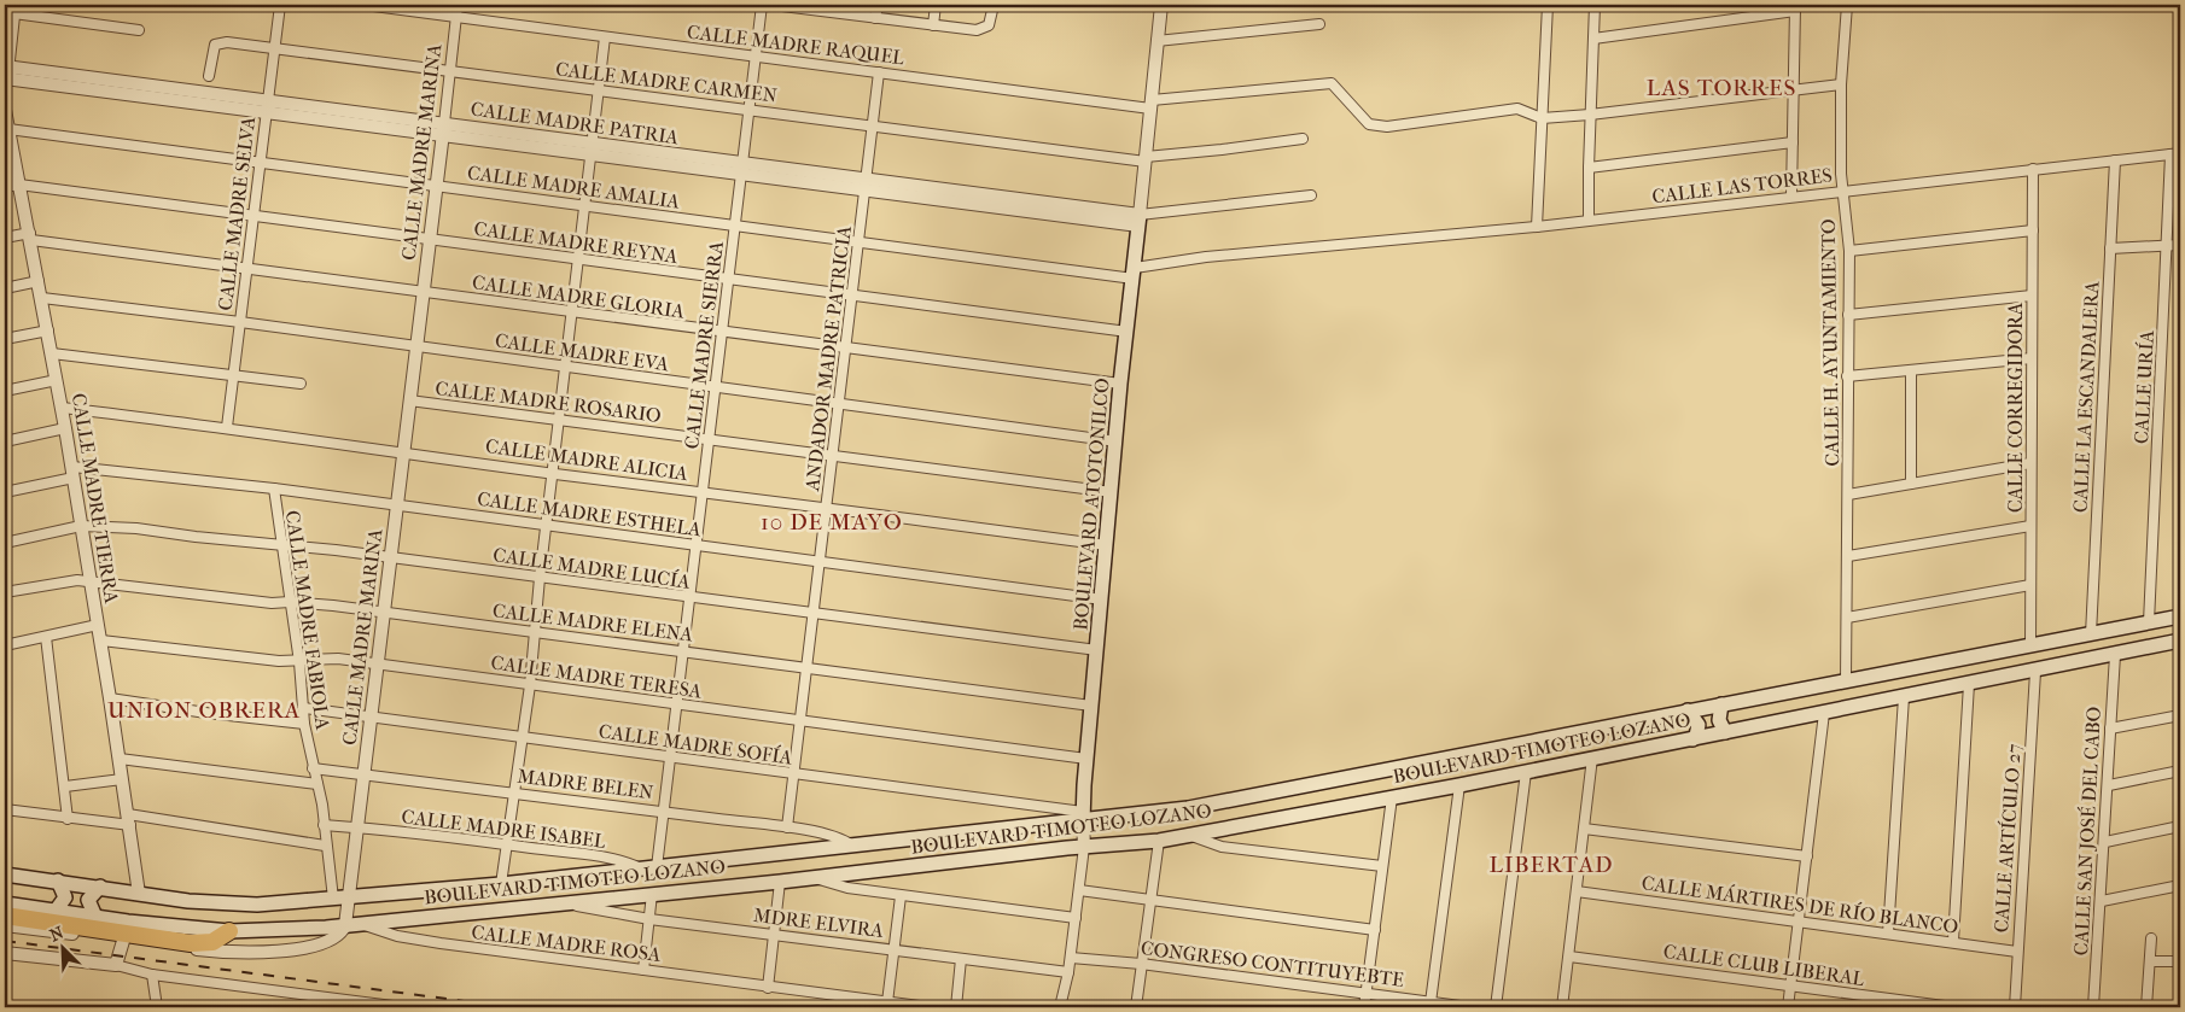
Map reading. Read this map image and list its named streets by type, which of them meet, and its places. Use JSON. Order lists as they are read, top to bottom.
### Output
{
  "streets": {
    "main road": ["BOULEVARD ATOTONILCO", "BOULEVARD TIMOTEO LOZANO"],
    "street": [
      "CALLE MADRE RAQUEL",
      "CALLE MADRE CARMEN",
      "CALLE MADRE PATRIA",
      "CALLE MADRE MARINA",
      "CALLE LAS TORRES",
      "CALLE MADRE AMALIA",
      "CALLE MADRE SELVA",
      "CALLE MADRE REYNA",
      "CALLE MADRE GLORIA",
      "CALLE H. AYUNTAMIENTO",
      "CALLE MADRE SIERRA",
      "CALLE MADRE EVA",
      "ANDADOR MADRE PATRICIA",
      "CALLE URÍA",
      "CALLE LA ESCANDALERA",
      "CALLE MADRE ROSARIO",
      "CALLE CORREGIDORA",
      "CALLE MADRE ALICIA",
      "CALLE MADRE TIERRA",
      "CALLE MADRE ESTHELA",
      "CALLE MADRE LUCÍA",
      "CALLE MADRE FABIOLA",
      "CALLE MADRE ELENA",
      "CALLE MADRE TERESA",
      "CALLE MADRE SOFÍA",
      "MADRE BELEN",
      "CALLE MADRE ISABEL",
      "CALLE SAN JOSÉ DEL CABO",
      "CALLE ARTÍCULO 27",
      "CALLE MÁRTIRES DE RÍO BLANCO",
      "MDRE ELVIRA",
      "CALLE MADRE ROSA",
      "CONGRESO CONTITUYEBTE",
      "CALLE CLUB LIBERAL"
    ]
  },
  "crossings": [
    ["CALLE MADRE RAQUEL", "CALLE MADRE MARINA"],
    ["CALLE MADRE RAQUEL", "CALLE MADRE SIERRA"],
    ["CALLE MADRE RAQUEL", "ANDADOR MADRE PATRICIA"],
    ["CALLE MADRE RAQUEL", "BOULEVARD ATOTONILCO"],
    ["CALLE MADRE CARMEN", "CALLE MADRE MARINA"],
    ["CALLE MADRE CARMEN", "CALLE MADRE SELVA"],
    ["CALLE MADRE CARMEN", "CALLE MADRE SIERRA"],
    ["CALLE MADRE CARMEN", "ANDADOR MADRE PATRICIA"],
    ["CALLE MADRE CARMEN", "BOULEVARD ATOTONILCO"],
    ["CALLE MADRE PATRIA", "CALLE MADRE MARINA"],
    ["CALLE MADRE PATRIA", "CALLE MADRE SELVA"],
    ["CALLE MADRE PATRIA", "CALLE MADRE SIERRA"],
    ["CALLE MADRE PATRIA", "ANDADOR MADRE PATRICIA"],
    ["CALLE MADRE PATRIA", "BOULEVARD ATOTONILCO"],
    ["CALLE MADRE MARINA", "CALLE MADRE AMALIA"],
    ["CALLE MADRE MARINA", "CALLE MADRE REYNA"],
    ["CALLE MADRE MARINA", "CALLE MADRE GLORIA"],
    ["CALLE MADRE MARINA", "CALLE MADRE EVA"],
    ["CALLE MADRE MARINA", "CALLE MADRE ROSARIO"],
    ["CALLE MADRE MARINA", "CALLE MADRE ALICIA"],
    ["CALLE MADRE MARINA", "CALLE MADRE ESTHELA"],
    ["CALLE MADRE MARINA", "CALLE MADRE LUCÍA"],
    ["CALLE MADRE MARINA", "CALLE MADRE ELENA"],
    ["CALLE MADRE MARINA", "CALLE MADRE TERESA"],
    ["CALLE MADRE MARINA", "CALLE MADRE SOFÍA"],
    ["CALLE MADRE MARINA", "BOULEVARD TIMOTEO LOZANO"],
    ["CALLE MADRE MARINA", "MADRE BELEN"],
    ["CALLE MADRE MARINA", "CALLE MADRE ISABEL"],
    ["CALLE LAS TORRES", "CALLE MADRE AMALIA"],
    ["CALLE LAS TORRES", "CALLE H. AYUNTAMIENTO"],
    ["CALLE LAS TORRES", "CALLE URÍA"],
    ["CALLE LAS TORRES", "CALLE LA ESCANDALERA"],
    ["CALLE LAS TORRES", "CALLE CORREGIDORA"],
    ["CALLE MADRE AMALIA", "CALLE MADRE SELVA"],
    ["CALLE MADRE AMALIA", "CALLE MADRE SIERRA"],
    ["CALLE MADRE AMALIA", "ANDADOR MADRE PATRICIA"],
    ["CALLE MADRE AMALIA", "CALLE MADRE TIERRA"],
    ["CALLE MADRE AMALIA", "BOULEVARD ATOTONILCO"],
    ["CALLE MADRE SELVA", "CALLE MADRE REYNA"],
    ["CALLE MADRE SELVA", "CALLE MADRE GLORIA"],
    ["CALLE MADRE SELVA", "CALLE MADRE EVA"],
    ["CALLE MADRE SELVA", "CALLE MADRE ALICIA"],
    ["CALLE MADRE REYNA", "CALLE MADRE SIERRA"],
    ["CALLE MADRE REYNA", "ANDADOR MADRE PATRICIA"],
    ["CALLE MADRE REYNA", "CALLE MADRE TIERRA"],
    ["CALLE MADRE REYNA", "BOULEVARD ATOTONILCO"],
    ["CALLE MADRE GLORIA", "CALLE MADRE SIERRA"],
    ["CALLE MADRE GLORIA", "ANDADOR MADRE PATRICIA"],
    ["CALLE MADRE GLORIA", "CALLE MADRE TIERRA"],
    ["CALLE MADRE GLORIA", "BOULEVARD ATOTONILCO"],
    ["CALLE H. AYUNTAMIENTO", "BOULEVARD TIMOTEO LOZANO"],
    ["CALLE MADRE SIERRA", "CALLE MADRE EVA"],
    ["CALLE MADRE SIERRA", "CALLE MADRE ROSARIO"],
    ["CALLE MADRE SIERRA", "CALLE MADRE ALICIA"],
    ["CALLE MADRE SIERRA", "CALLE MADRE ESTHELA"],
    ["CALLE MADRE SIERRA", "CALLE MADRE LUCÍA"],
    ["CALLE MADRE SIERRA", "CALLE MADRE ELENA"],
    ["CALLE MADRE SIERRA", "CALLE MADRE TERESA"],
    ["CALLE MADRE SIERRA", "CALLE MADRE SOFÍA"],
    ["CALLE MADRE SIERRA", "BOULEVARD TIMOTEO LOZANO"],
    ["CALLE MADRE SIERRA", "MADRE BELEN"],
    ["CALLE MADRE SIERRA", "CALLE MADRE ISABEL"],
    ["CALLE MADRE EVA", "ANDADOR MADRE PATRICIA"],
    ["CALLE MADRE EVA", "CALLE MADRE TIERRA"],
    ["CALLE MADRE EVA", "BOULEVARD ATOTONILCO"],
    ["ANDADOR MADRE PATRICIA", "CALLE MADRE ROSARIO"],
    ["ANDADOR MADRE PATRICIA", "CALLE MADRE ALICIA"],
    ["ANDADOR MADRE PATRICIA", "CALLE MADRE ESTHELA"],
    ["ANDADOR MADRE PATRICIA", "CALLE MADRE LUCÍA"],
    ["ANDADOR MADRE PATRICIA", "CALLE MADRE ELENA"],
    ["ANDADOR MADRE PATRICIA", "CALLE MADRE TERESA"],
    ["ANDADOR MADRE PATRICIA", "CALLE MADRE SOFÍA"],
    ["ANDADOR MADRE PATRICIA", "MADRE BELEN"],
    ["CALLE URÍA", "BOULEVARD TIMOTEO LOZANO"],
    ["CALLE LA ESCANDALERA", "BOULEVARD TIMOTEO LOZANO"],
    ["CALLE MADRE ROSARIO", "BOULEVARD ATOTONILCO"],
    ["CALLE CORREGIDORA", "BOULEVARD TIMOTEO LOZANO"],
    ["CALLE MADRE ALICIA", "CALLE MADRE TIERRA"],
    ["CALLE MADRE ALICIA", "BOULEVARD ATOTONILCO"],
    ["CALLE MADRE TIERRA", "CALLE MADRE ESTHELA"],
    ["CALLE MADRE TIERRA", "CALLE MADRE LUCÍA"],
    ["CALLE MADRE TIERRA", "CALLE MADRE ELENA"],
    ["CALLE MADRE TIERRA", "CALLE MADRE TERESA"],
    ["CALLE MADRE TIERRA", "BOULEVARD TIMOTEO LOZANO"],
    ["BOULEVARD ATOTONILCO", "CALLE MADRE ESTHELA"],
    ["BOULEVARD ATOTONILCO", "CALLE MADRE LUCÍA"],
    ["BOULEVARD ATOTONILCO", "CALLE MADRE ELENA"],
    ["BOULEVARD ATOTONILCO", "CALLE MADRE TERESA"],
    ["BOULEVARD ATOTONILCO", "CALLE MADRE SOFÍA"],
    ["BOULEVARD ATOTONILCO", "BOULEVARD TIMOTEO LOZANO"],
    ["BOULEVARD ATOTONILCO", "MDRE ELVIRA"],
    ["BOULEVARD ATOTONILCO", "CONGRESO CONTITUYEBTE"],
    ["CALLE MADRE ESTHELA", "CALLE MADRE FABIOLA"],
    ["CALLE MADRE LUCÍA", "CALLE MADRE FABIOLA"],
    ["CALLE MADRE FABIOLA", "CALLE MADRE ELENA"],
    ["CALLE MADRE FABIOLA", "CALLE MADRE TERESA"],
    ["CALLE MADRE FABIOLA", "CALLE MADRE SOFÍA"],
    ["CALLE MADRE FABIOLA", "BOULEVARD TIMOTEO LOZANO"],
    ["CALLE MADRE FABIOLA", "MADRE BELEN"],
    ["CALLE MADRE FABIOLA", "CALLE MADRE ISABEL"],
    ["CALLE MADRE SOFÍA", "BOULEVARD TIMOTEO LOZANO"],
    ["BOULEVARD TIMOTEO LOZANO", "MADRE BELEN"],
    ["BOULEVARD TIMOTEO LOZANO", "CALLE MADRE ISABEL"],
    ["BOULEVARD TIMOTEO LOZANO", "CALLE SAN JOSÉ DEL CABO"],
    ["BOULEVARD TIMOTEO LOZANO", "CALLE ARTÍCULO 27"],
    ["BOULEVARD TIMOTEO LOZANO", "MDRE ELVIRA"],
    ["BOULEVARD TIMOTEO LOZANO", "CALLE MADRE ROSA"],
    ["CALLE ARTÍCULO 27", "CALLE MÁRTIRES DE RÍO BLANCO"]
  ],
  "districts": [
    "LAS TORRES",
    "10 DE MAYO",
    "UNION OBRERA",
    "LIBERTAD"
  ],
  "north": "top left"
}
